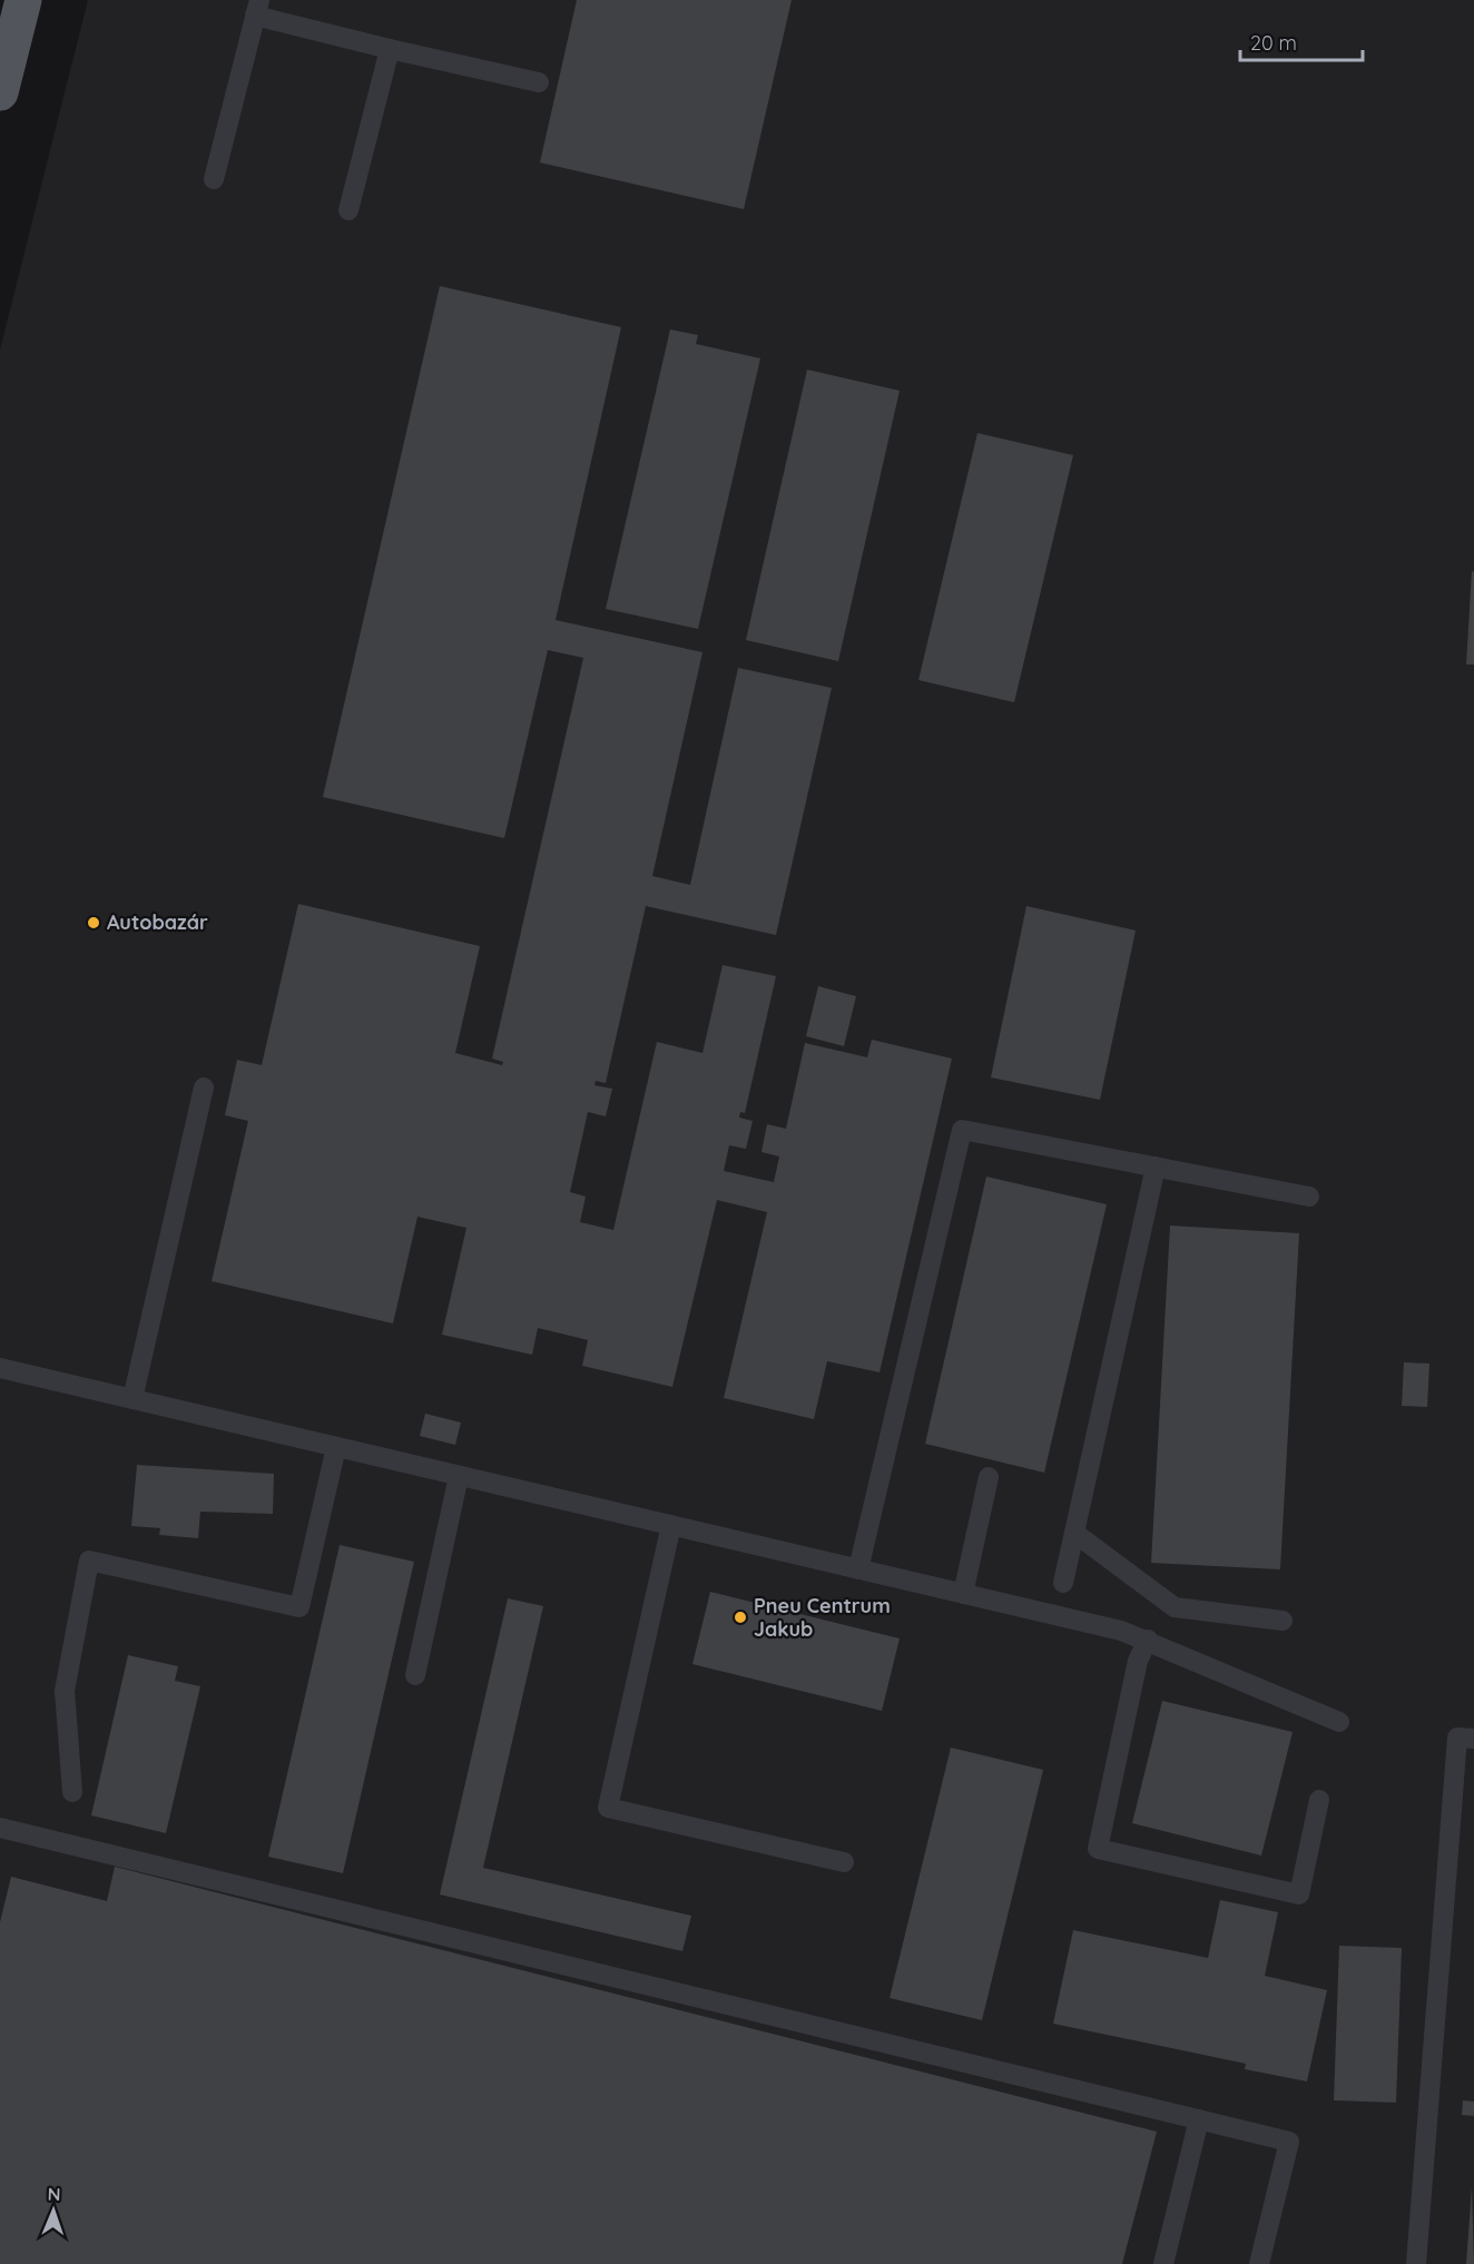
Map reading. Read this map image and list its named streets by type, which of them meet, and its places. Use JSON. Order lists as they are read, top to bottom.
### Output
{
  "places": ["Autobazár", "Pneu Centrum Jakub"],
  "scale_bar": "20 m",
  "north": "top"
}
